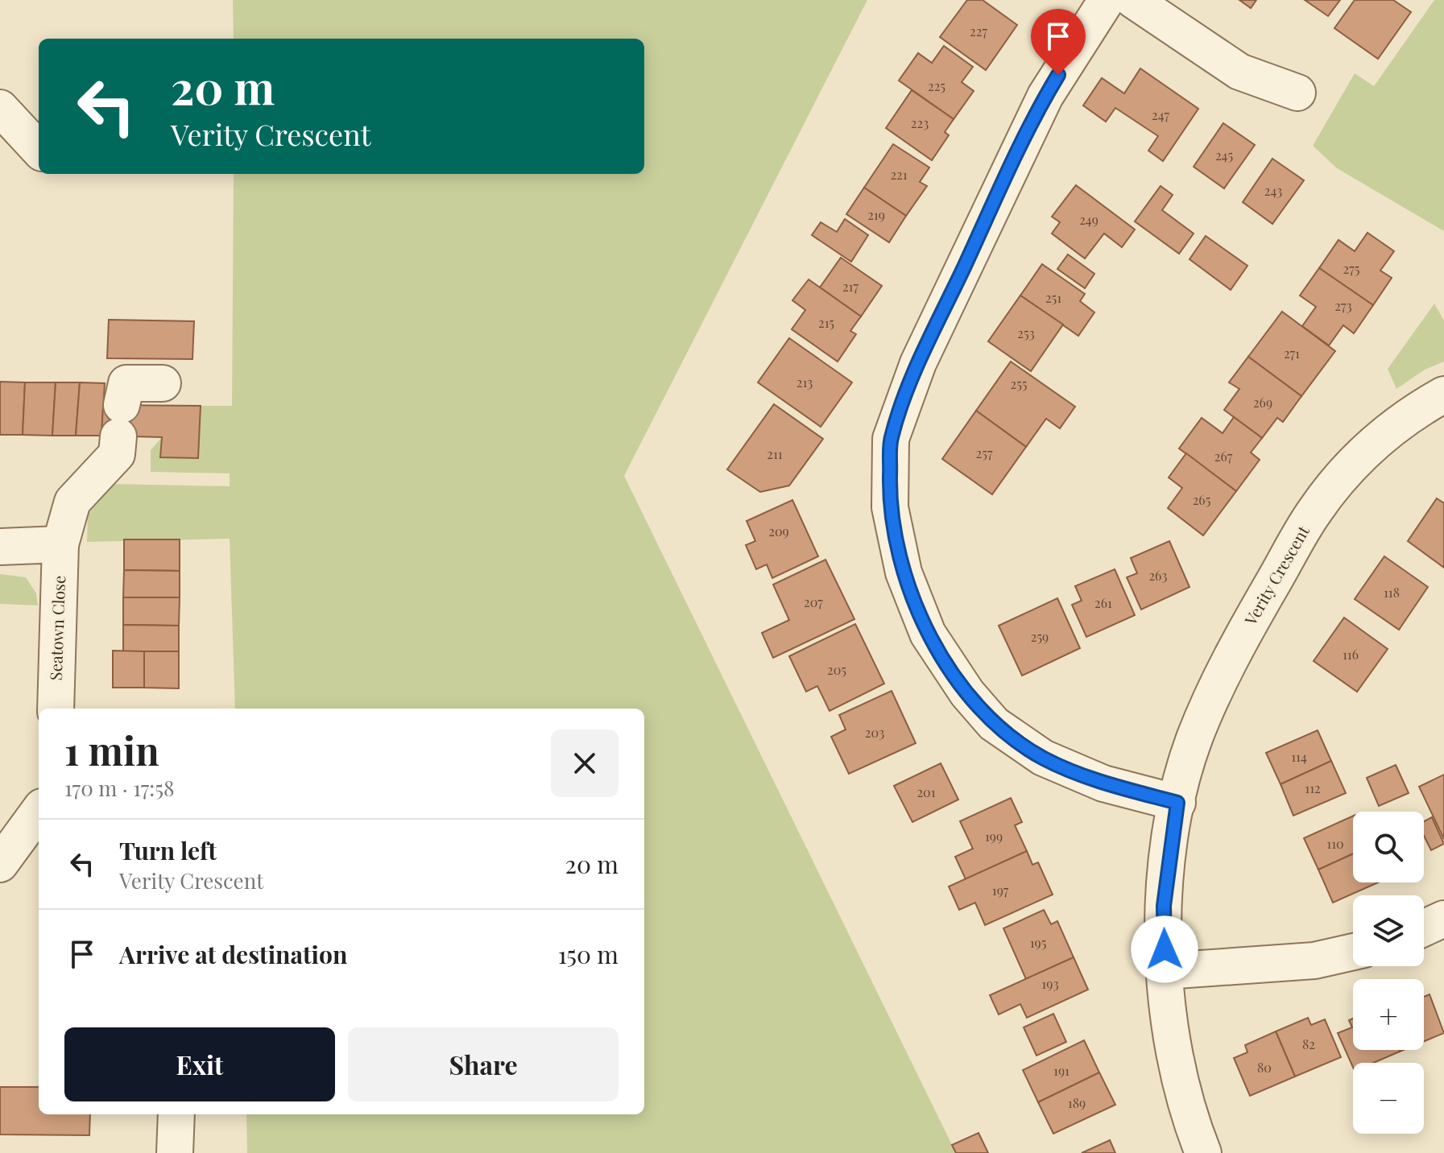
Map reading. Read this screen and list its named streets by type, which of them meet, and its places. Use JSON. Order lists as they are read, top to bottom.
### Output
{
  "streets": {
    "street": ["Verity Crescent", "Seatown Close"]
  },
  "house_numbers": [
    "227",
    "225",
    "247",
    "223",
    "245",
    "221",
    "243",
    "219",
    "249",
    "275",
    "217",
    "251",
    "273",
    "215",
    "253",
    "271",
    "213",
    "255",
    "269",
    "257",
    "211",
    "267",
    "265",
    "209",
    "263",
    "118",
    "207",
    "261",
    "259",
    "116",
    "205",
    "203",
    "114",
    "112",
    "201",
    "199",
    "110",
    "197",
    "195",
    "193",
    "82",
    "80",
    "191",
    "189"
  ],
  "page": {
    "turn": ["20 m", "Verity Crescent"],
    "heading": ["1 min", "170 m · 17:58"],
    "map_buttons": ["+", "−"],
    "list": [
      {
        "name": "Turn left",
        "note": "Verity Crescent",
        "value": "20 m"
      },
      {
        "name": "Arrive at destination",
        "value": "150 m"
      }
    ],
    "buttons": ["Exit", "Share"]
  }
}
